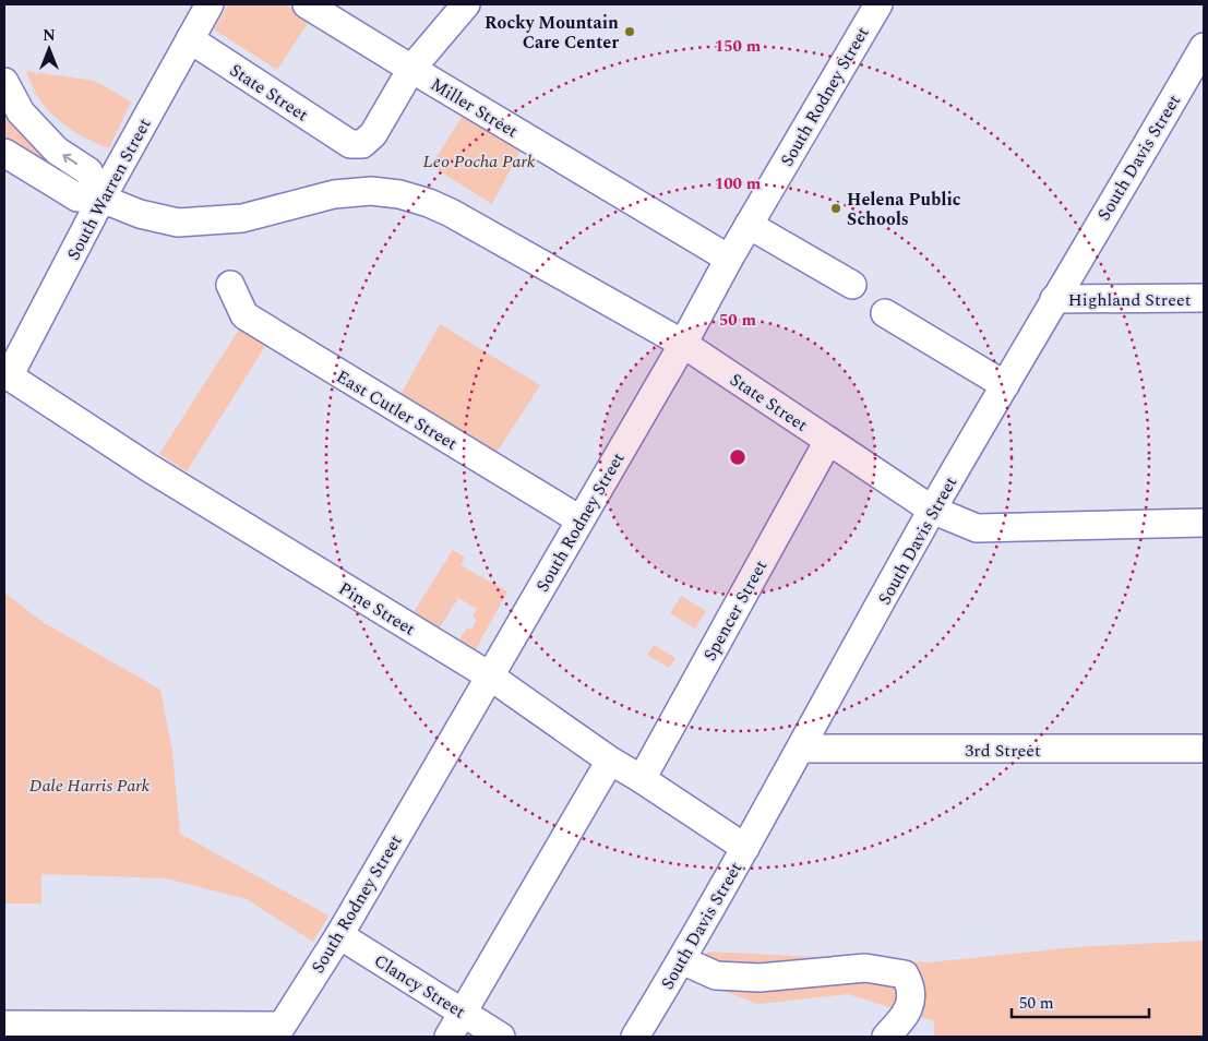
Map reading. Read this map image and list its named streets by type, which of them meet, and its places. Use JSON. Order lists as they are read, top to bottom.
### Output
{
  "streets": {
    "street": [
      "State Street",
      "South Rodney Street",
      "Miller Street",
      "South Davis Street",
      "South Warren Street",
      "Highland Street",
      "East Cutler Street",
      "Pine Street",
      "Spencer Street",
      "3rd Street",
      "Clancy Street"
    ]
  },
  "crossings": [
    ["State Street", "South Rodney Street"],
    ["State Street", "Miller Street"],
    ["State Street", "South Davis Street"],
    ["State Street", "South Warren Street"],
    ["State Street", "Spencer Street"],
    ["South Rodney Street", "Miller Street"],
    ["South Rodney Street", "East Cutler Street"],
    ["South Rodney Street", "Pine Street"],
    ["South Rodney Street", "Clancy Street"],
    ["South Davis Street", "Highland Street"],
    ["South Davis Street", "Pine Street"],
    ["South Davis Street", "3rd Street"],
    ["South Warren Street", "Pine Street"],
    ["Pine Street", "Spencer Street"]
  ],
  "parks": ["Leo Pocha Park", "Dale Harris Park"],
  "places": ["Rocky Mountain Care Center", "Helena Public Schools"],
  "scale_bar": "50 m",
  "north": "top",
  "rings": ["150 m", "100 m", "50 m"]
}
